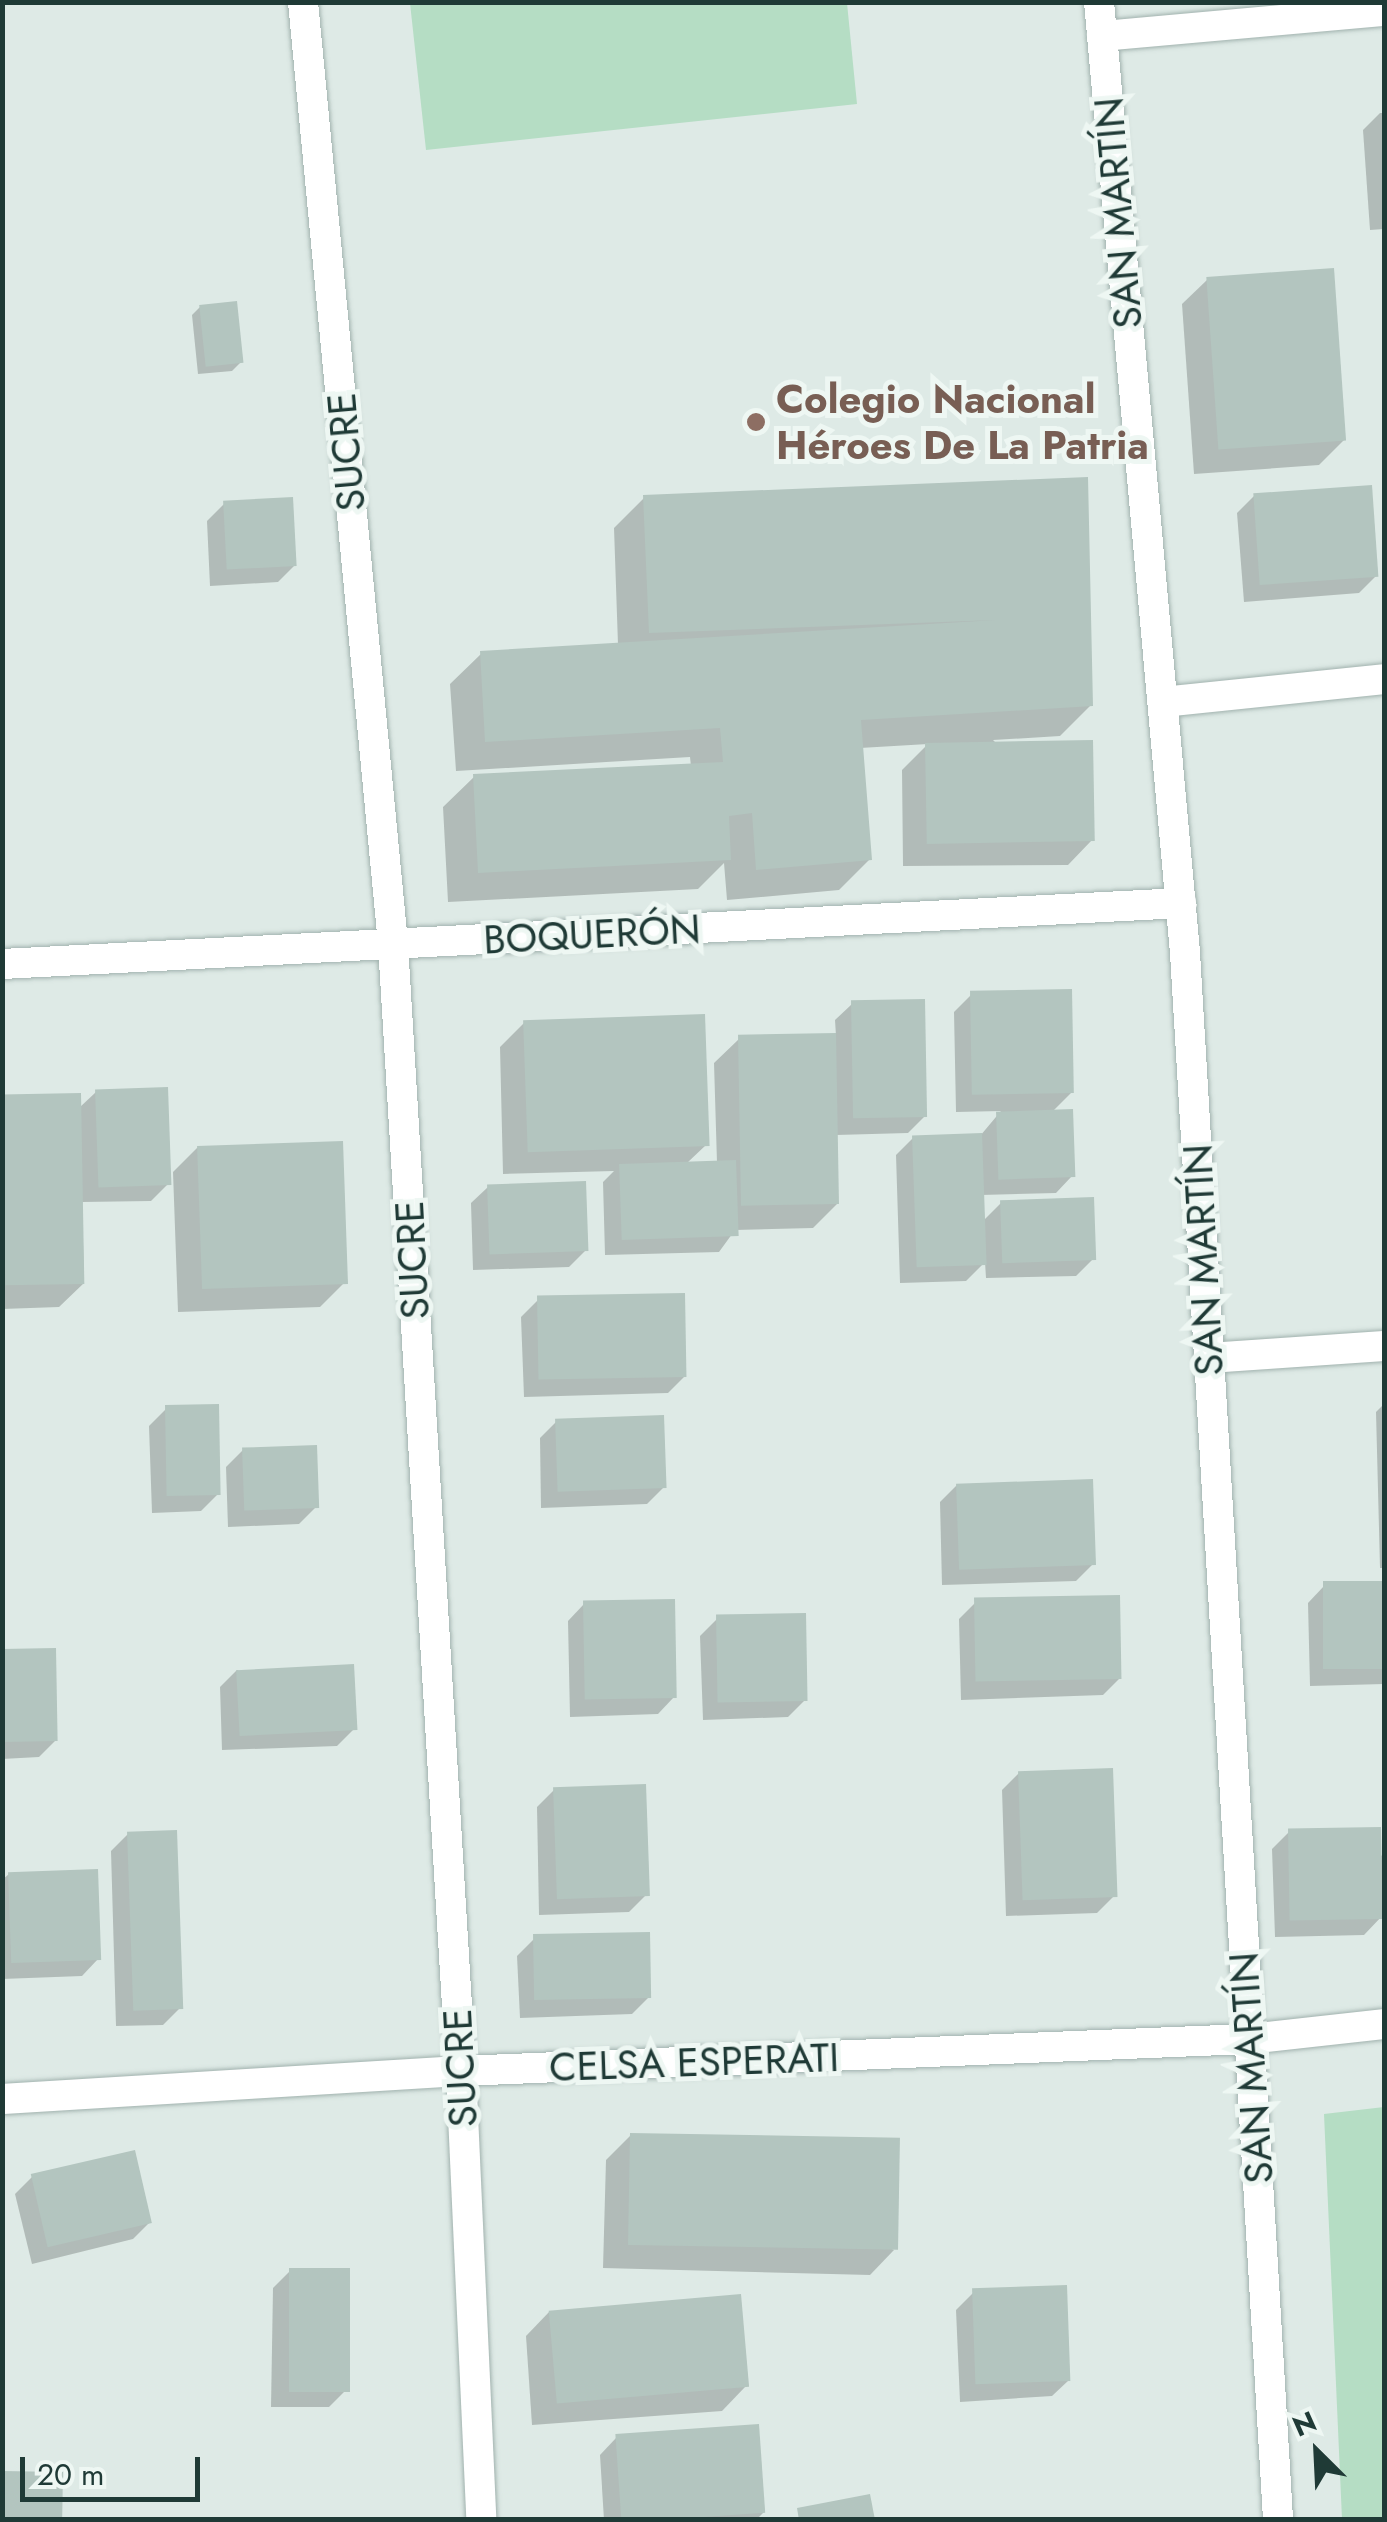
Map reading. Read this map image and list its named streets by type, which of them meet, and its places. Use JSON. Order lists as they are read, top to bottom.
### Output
{
  "streets": {
    "street": [
      "SAN MARTÍN",
      "SUCRE",
      "BOQUERÓN",
      "CELSA ESPERATI"
    ]
  },
  "crossings": [
    ["SAN MARTÍN", "BOQUERÓN"],
    ["SAN MARTÍN", "CELSA ESPERATI"],
    ["SUCRE", "BOQUERÓN"],
    ["SUCRE", "CELSA ESPERATI"]
  ],
  "places": ["Colegio Nacional Héroes De La Patria"],
  "scale_bar": "20 m",
  "north": "top left"
}
